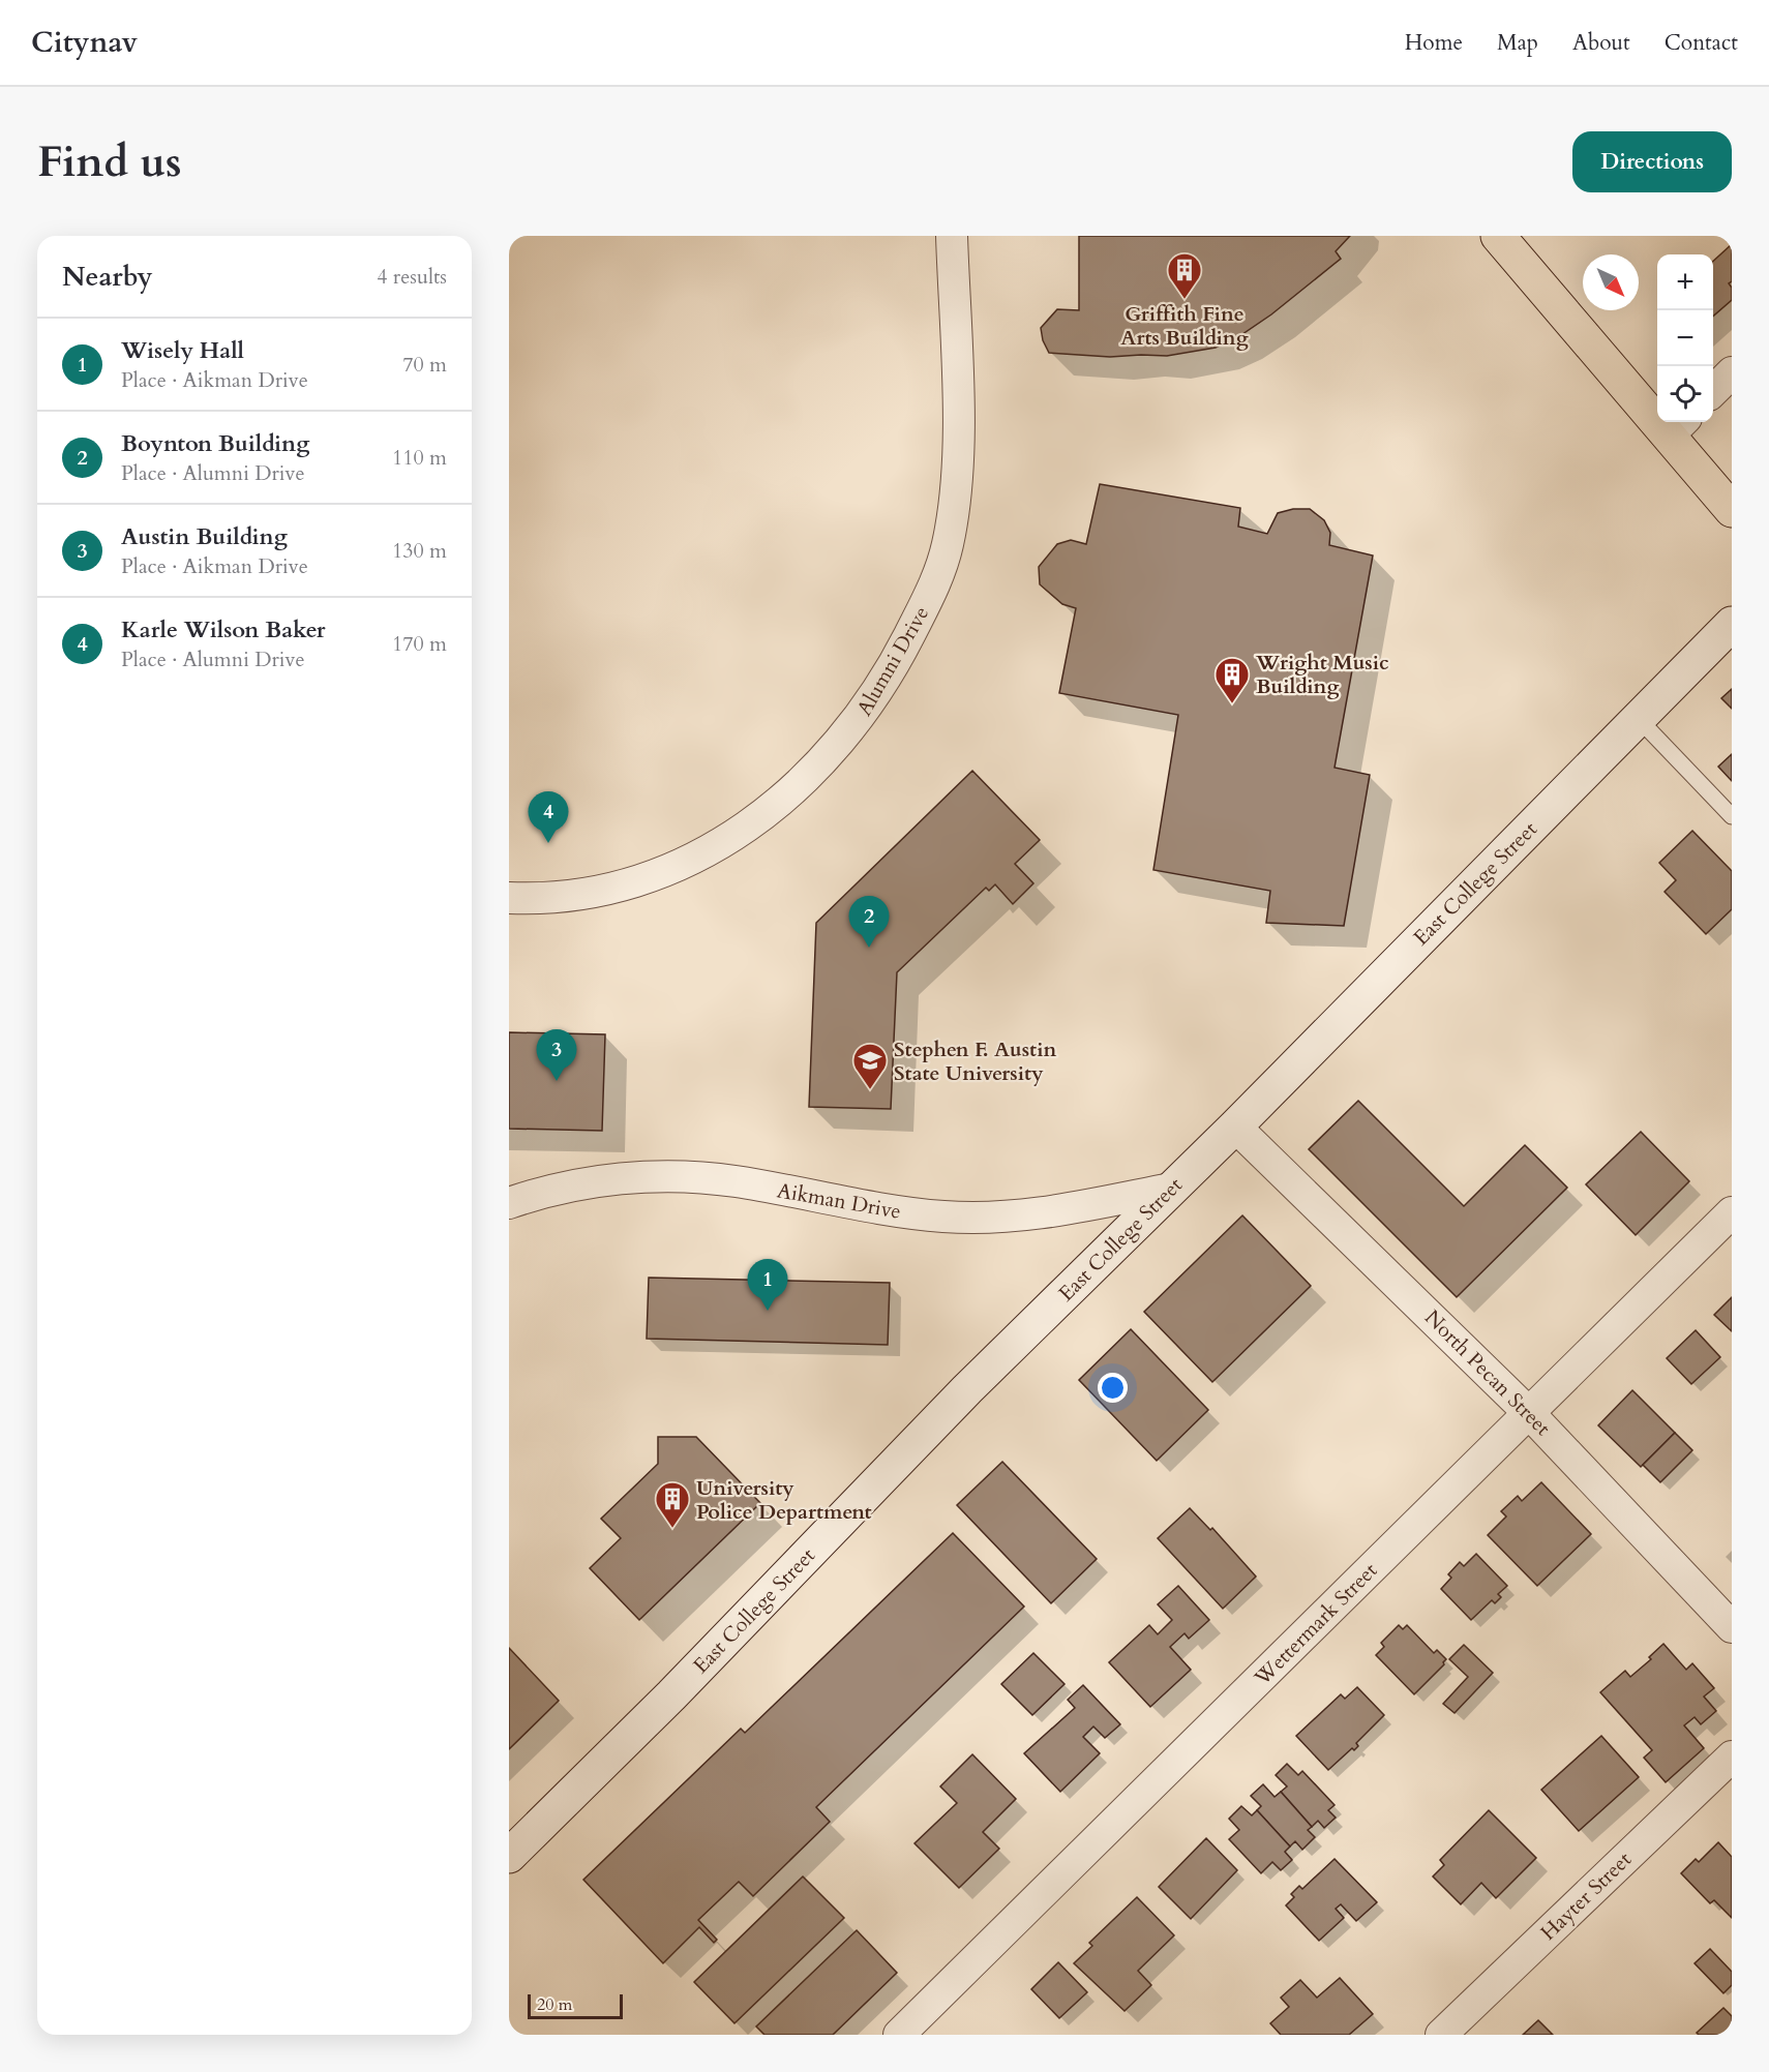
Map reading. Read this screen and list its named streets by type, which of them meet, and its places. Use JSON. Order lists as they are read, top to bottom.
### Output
{
  "streets": {
    "street": [
      "Alumni Drive",
      "East College Street",
      "Aikman Drive",
      "North Pecan Street",
      "Wettermark Street",
      "Hayter Street"
    ]
  },
  "crossings": [
    ["East College Street", "Aikman Drive"],
    ["East College Street", "North Pecan Street"],
    ["North Pecan Street", "Wettermark Street"]
  ],
  "places": {
    "building": ["Griffith Fine Arts Building", "Wright Music Building", "University Police Department"],
    "school or university": ["Stephen F. Austin State University"]
  },
  "scale_bar": "20 m",
  "north": "bottom right",
  "page": {
    "header": "Citynav",
    "nav": [
      "Home",
      "Map",
      "About",
      "Contact"
    ],
    "buttons": "Directions",
    "title": "Find us",
    "heading": ["Nearby", "4 results"],
    "map_buttons": ["+", "−"],
    "list": [
      {
        "mark": "1",
        "name": "Wisely Hall",
        "note": "Place · Aikman Drive",
        "value": "70 m"
      },
      {
        "mark": "2",
        "name": "Boynton Building",
        "note": "Place · Alumni Drive",
        "value": "110 m"
      },
      {
        "mark": "3",
        "name": "Austin Building",
        "note": "Place · Aikman Drive",
        "value": "130 m"
      },
      {
        "mark": "4",
        "name": "Karle Wilson Baker",
        "note": "Place · Alumni Drive",
        "value": "170 m"
      }
    ],
    "pins": [
      "4",
      "2",
      "3",
      "1"
    ],
    "scale": "20 m"
  }
}
